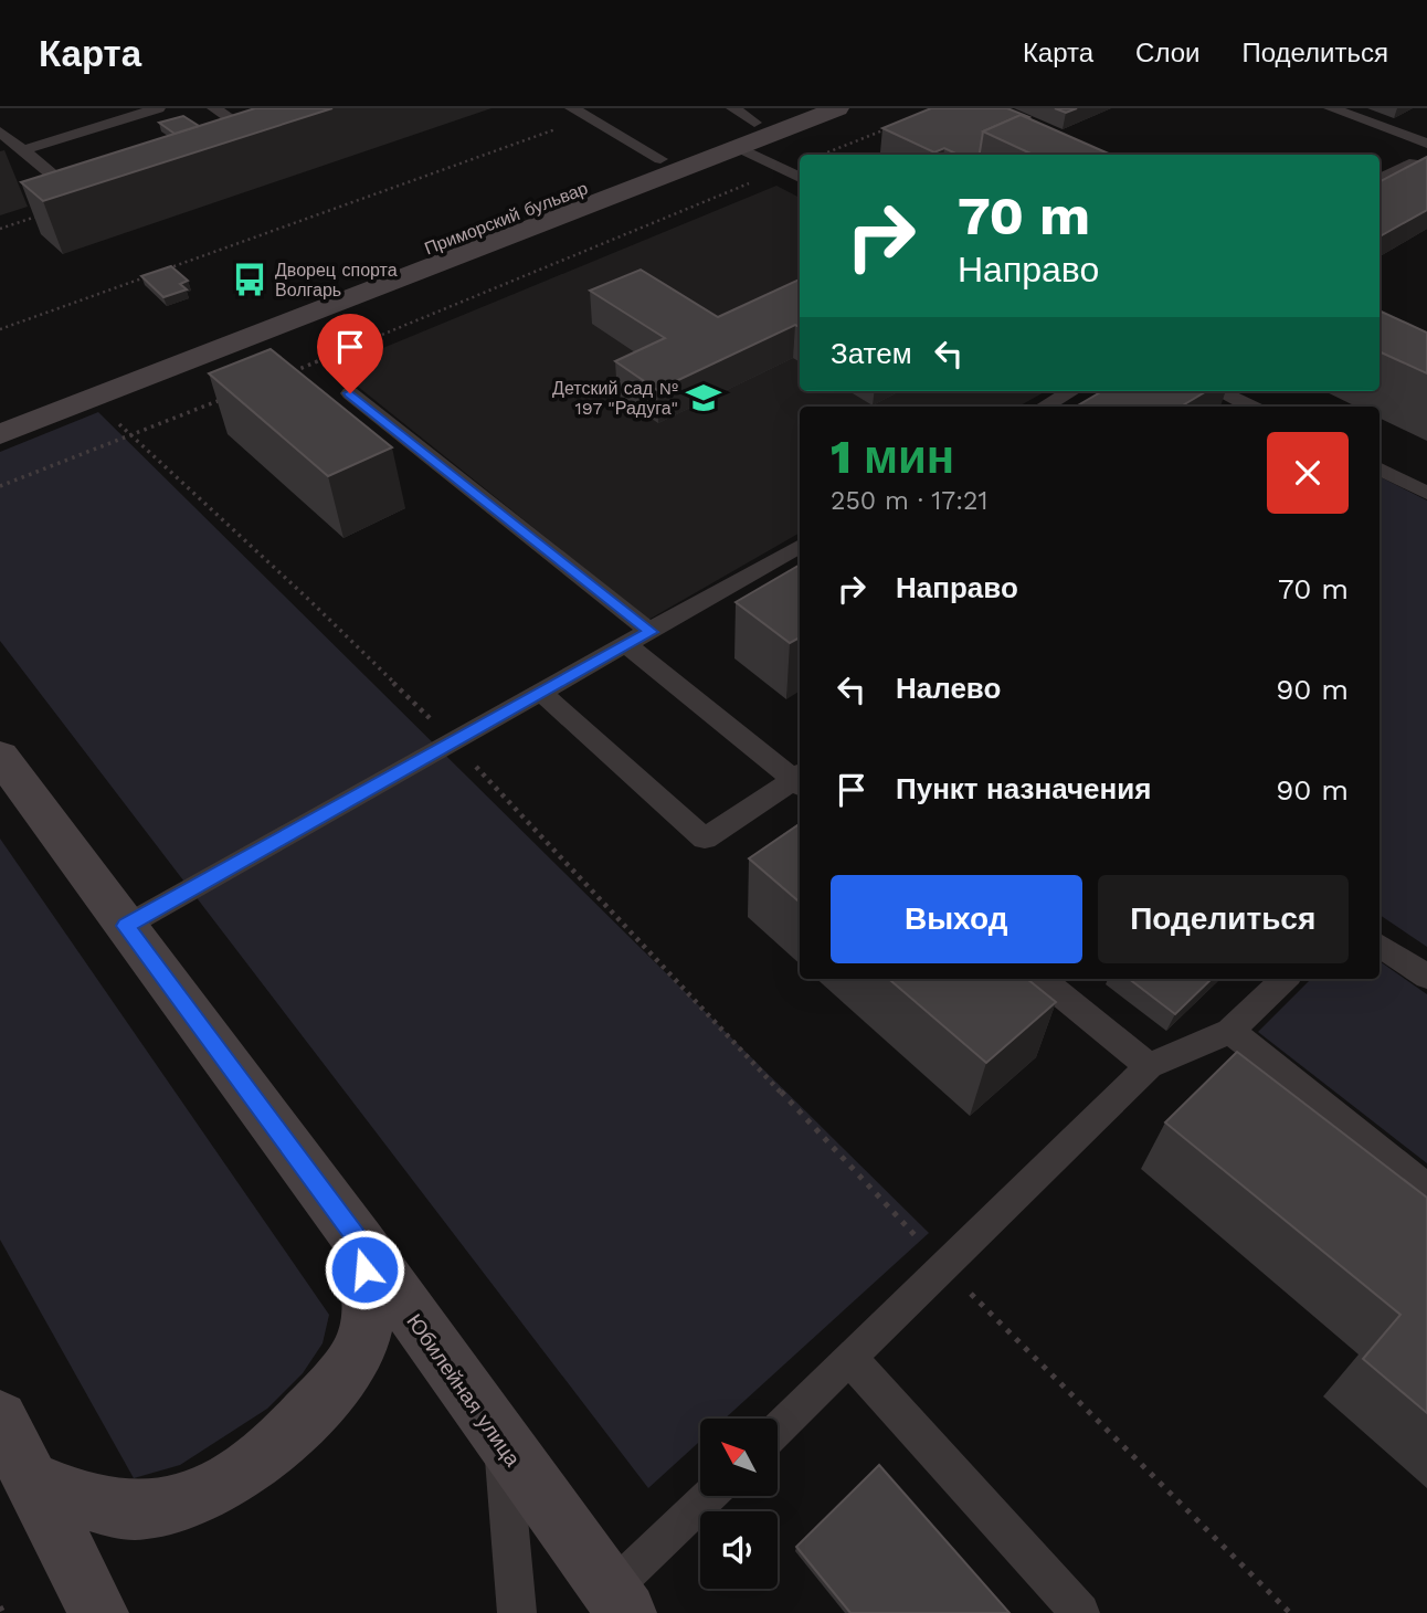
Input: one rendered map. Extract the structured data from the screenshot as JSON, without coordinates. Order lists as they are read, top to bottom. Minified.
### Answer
{"streets":{"main road":["Приморский бульвар","Юбилейная улица"]},"places":{"bus stop":["Дворец спорта Волгарь"],"school or university":["Детский сад № 197 \"Радуга\""]},"north":"top left","page":{"header":"Карта","nav":["Карта","Слои","Поделиться"],"turn":["70 m","Направо"],"then":"Затем","heading":["1 мин","250 m · 17:21"],"list":[{"name":"Направо","value":"70 m"},{"name":"Налево","value":"90 m"},{"name":"Пункт назначения","value":"90 m"}],"buttons":["Выход","Поделиться"]}}
